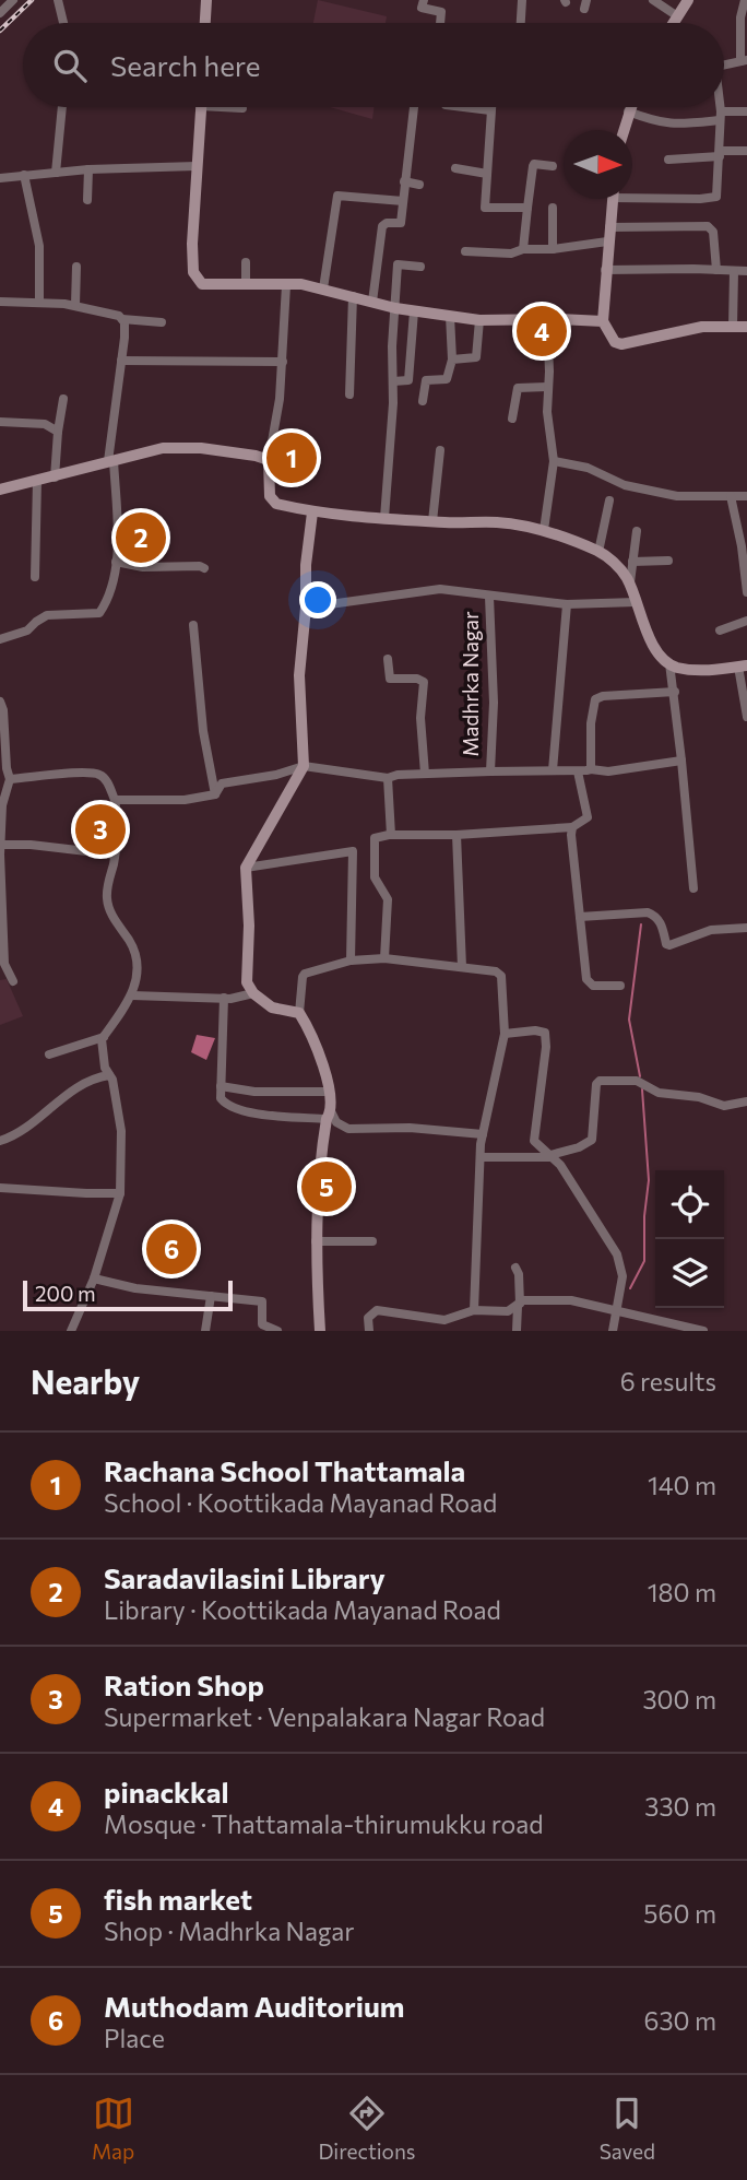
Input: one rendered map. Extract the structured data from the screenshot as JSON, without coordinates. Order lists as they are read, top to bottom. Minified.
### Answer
{"streets":{"street":["Madhrka Nagar"]},"scale_bar":"200 m","north":"right","page":{"search":"Search here","pins":["4","1","2","3","5","6"],"scale":"200 m","heading":["Nearby","6 results"],"list":[{"mark":"1","name":"Rachana School Thattamala","note":"School · Koottikada Mayanad Road","value":"140 m"},{"mark":"2","name":"Saradavilasini Library","note":"Library · Koottikada Mayanad Road","value":"180 m"},{"mark":"3","name":"Ration Shop","note":"Supermarket · Venpalakara Nagar Road","value":"300 m"},{"mark":"4","name":"pinackkal","note":"Mosque · Thattamala-thirumukku road","value":"330 m"},{"mark":"5","name":"fish market","note":"Shop · Madhrka Nagar","value":"560 m"},{"mark":"6","name":"Muthodam Auditorium","note":"Place","value":"630 m"}],"nav":["Map","Directions","Saved"]}}
